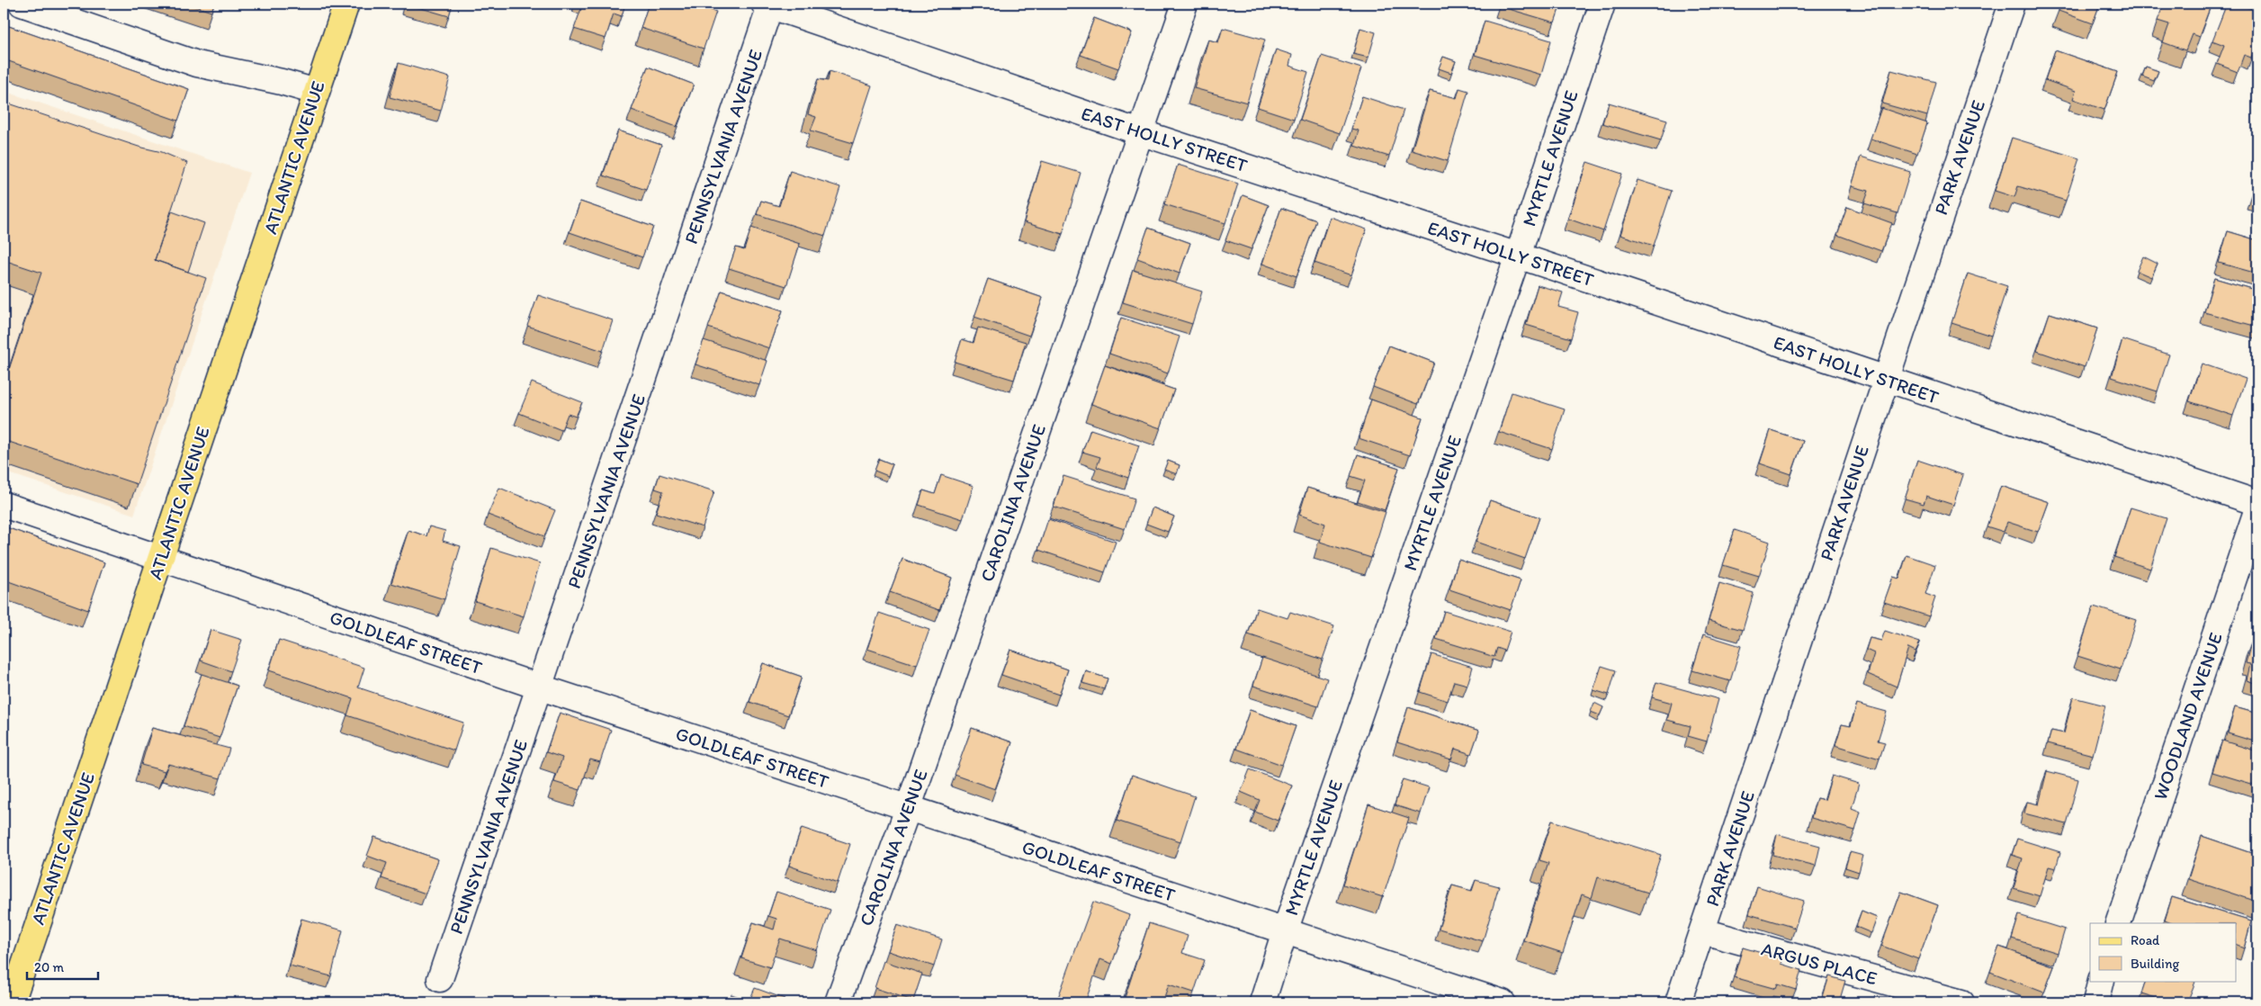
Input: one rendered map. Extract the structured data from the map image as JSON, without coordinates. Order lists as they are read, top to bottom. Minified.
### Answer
{"streets":{"main road":["ATLANTIC AVENUE"],"street":["EAST HOLLY STREET","PENNSYLVANIA AVENUE","PARK AVENUE","MYRTLE AVENUE","CAROLINA AVENUE","GOLDLEAF STREET","WOODLAND AVENUE","ARGUS PLACE"]},"crossings":[["EAST HOLLY STREET","PENNSYLVANIA AVENUE"],["EAST HOLLY STREET","PARK AVENUE"],["EAST HOLLY STREET","MYRTLE AVENUE"],["EAST HOLLY STREET","CAROLINA AVENUE"],["PENNSYLVANIA AVENUE","GOLDLEAF STREET"],["ATLANTIC AVENUE","GOLDLEAF STREET"],["PARK AVENUE","ARGUS PLACE"],["MYRTLE AVENUE","GOLDLEAF STREET"],["CAROLINA AVENUE","GOLDLEAF STREET"]],"legend":["Road","Building"],"scale_bar":"20 m"}
